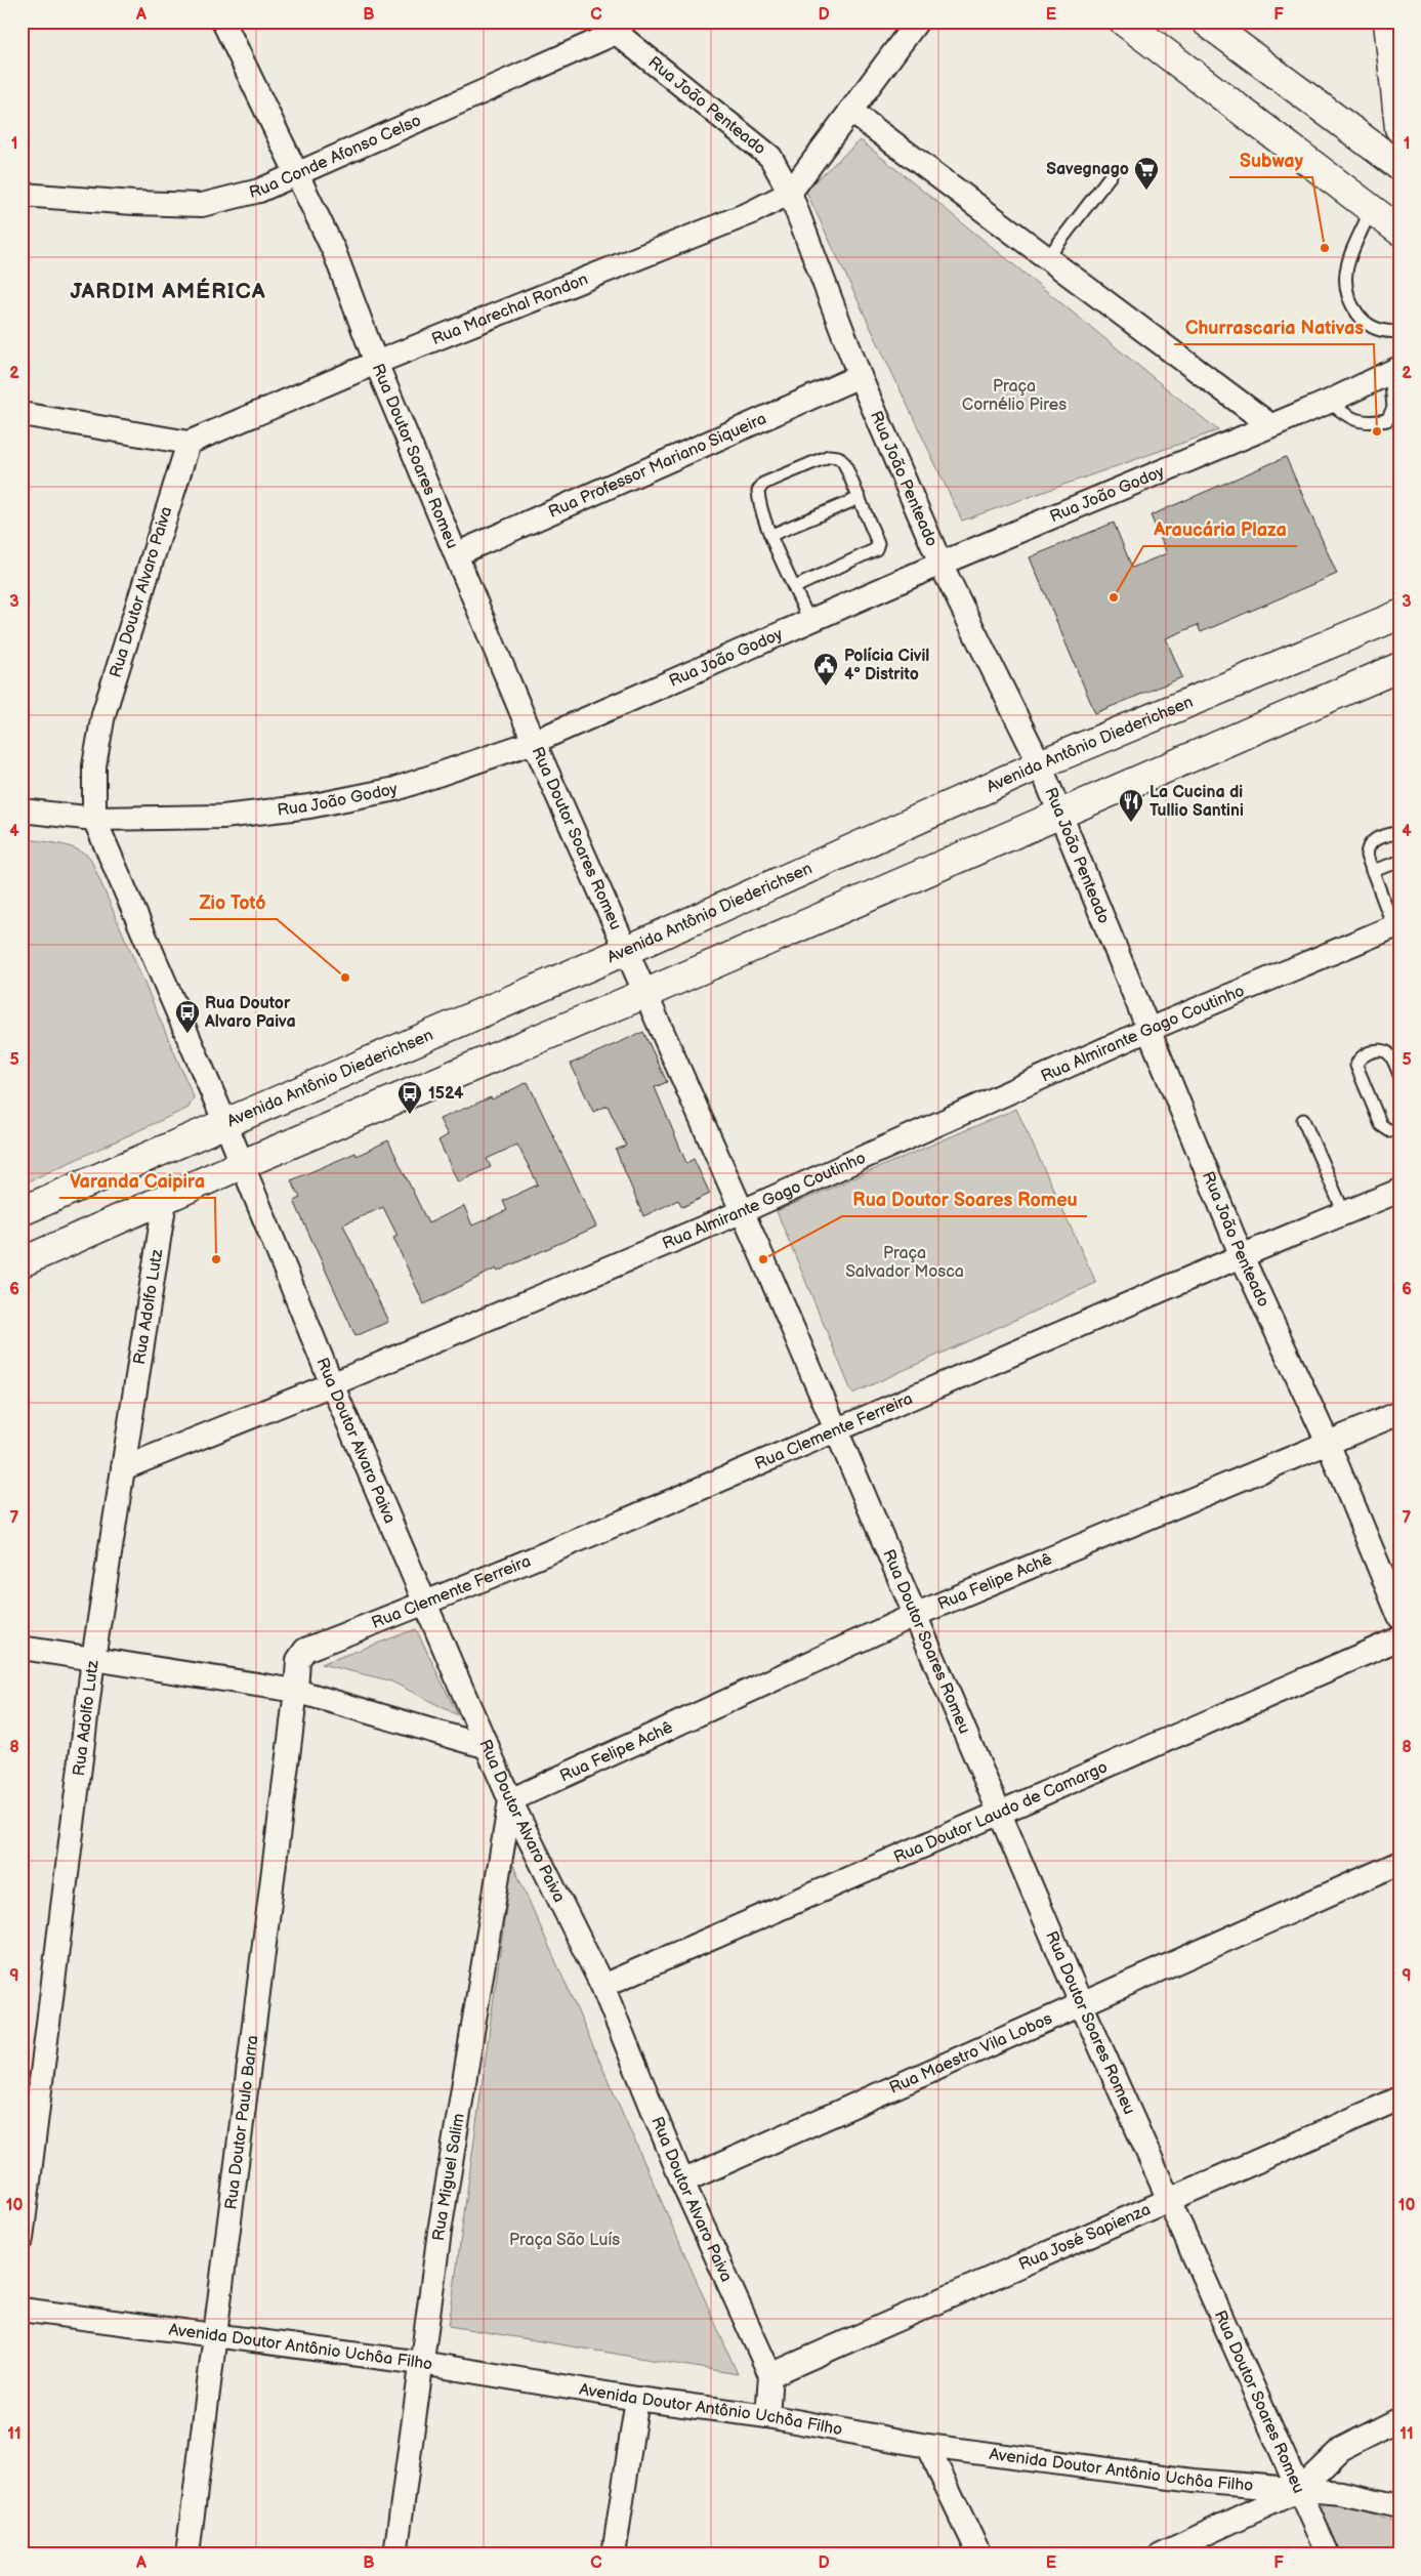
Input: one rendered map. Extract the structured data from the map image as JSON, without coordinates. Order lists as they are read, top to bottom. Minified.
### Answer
{"streets":{"main road":["Avenida Antônio Diederichsen"],"street":["Rua João Penteado","Rua Conde Afonso Celso","Rua Marechal Rondon","Rua Doutor Soares Romeu","Rua Professor Mariano Siqueira","Rua João Godoy","Rua Doutor Alvaro Paiva","Rua Almirante Gago Coutinho","Rua Adolfo Lutz","Rua Clemente Ferreira","Rua Felipe Achê","Rua Doutor Laudo de Camargo","Rua Maestro Vila Lobos","Rua Doutor Paulo Barra","Rua Miguel Salim","Rua José Sapienza","Avenida Doutor Antônio Uchôa Filho"]},"crossings":[["Rua João Penteado","Rua Conde Afonso Celso"],["Rua João Penteado","Rua Marechal Rondon"],["Rua João Penteado","Rua Professor Mariano Siqueira"],["Rua João Penteado","Rua João Godoy"],["Rua João Penteado","Avenida Antônio Diederichsen"],["Rua João Penteado","Rua Almirante Gago Coutinho"],["Rua João Penteado","Rua Clemente Ferreira"],["Rua João Penteado","Rua Felipe Achê"],["Rua Conde Afonso Celso","Rua Doutor Soares Romeu"],["Rua Marechal Rondon","Rua Doutor Soares Romeu"],["Rua Marechal Rondon","Rua Doutor Alvaro Paiva"],["Rua Doutor Soares Romeu","Rua Professor Mariano Siqueira"],["Rua Doutor Soares Romeu","Rua João Godoy"],["Rua Doutor Soares Romeu","Avenida Antônio Diederichsen"],["Rua Doutor Soares Romeu","Rua Almirante Gago Coutinho"],["Rua Doutor Soares Romeu","Rua Clemente Ferreira"],["Rua Doutor Soares Romeu","Rua Felipe Achê"],["Rua Doutor Soares Romeu","Rua Doutor Laudo de Camargo"],["Rua Doutor Soares Romeu","Rua Maestro Vila Lobos"],["Rua Doutor Soares Romeu","Rua José Sapienza"],["Rua Doutor Soares Romeu","Avenida Doutor Antônio Uchôa Filho"],["Rua João Godoy","Rua Doutor Alvaro Paiva"],["Rua Doutor Alvaro Paiva","Avenida Antônio Diederichsen"],["Rua Doutor Alvaro Paiva","Rua Almirante Gago Coutinho"],["Rua Doutor Alvaro Paiva","Rua Clemente Ferreira"],["Rua Doutor Alvaro Paiva","Rua Felipe Achê"],["Rua Doutor Alvaro Paiva","Rua Doutor Laudo de Camargo"],["Rua Doutor Alvaro Paiva","Rua Maestro Vila Lobos"],["Rua Doutor Alvaro Paiva","Rua Miguel Salim"],["Rua Doutor Alvaro Paiva","Rua José Sapienza"],["Rua Doutor Alvaro Paiva","Avenida Doutor Antônio Uchôa Filho"],["Rua Almirante Gago Coutinho","Rua Adolfo Lutz"],["Rua Clemente Ferreira","Rua Doutor Paulo Barra"],["Rua Felipe Achê","Rua Miguel Salim"],["Rua Doutor Paulo Barra","Avenida Doutor Antônio Uchôa Filho"],["Rua Miguel Salim","Avenida Doutor Antônio Uchôa Filho"]],"districts":["JARDIM AMÉRICA"],"parks":["Praça Cornélio Pires","Praça Salvador Mosca","Praça São Luís"],"places":{"supermarket":["Savegnago"],"other":["Subway","Churrascaria Nativas","Araucária Plaza","Zio Totó","Varanda Caipira","Rua Doutor Soares Romeu"],"public building":["Polícia Civil 4º Distrito"],"restaurant":["La Cucina di Tullio Santini"],"bus stop":["Rua Doutor Alvaro Paiva","1524"]},"grid":{"columns":["A","B","C","D","E","F"],"rows":["1","2","3","4","5","6","7","8","9","10","11"]}}
